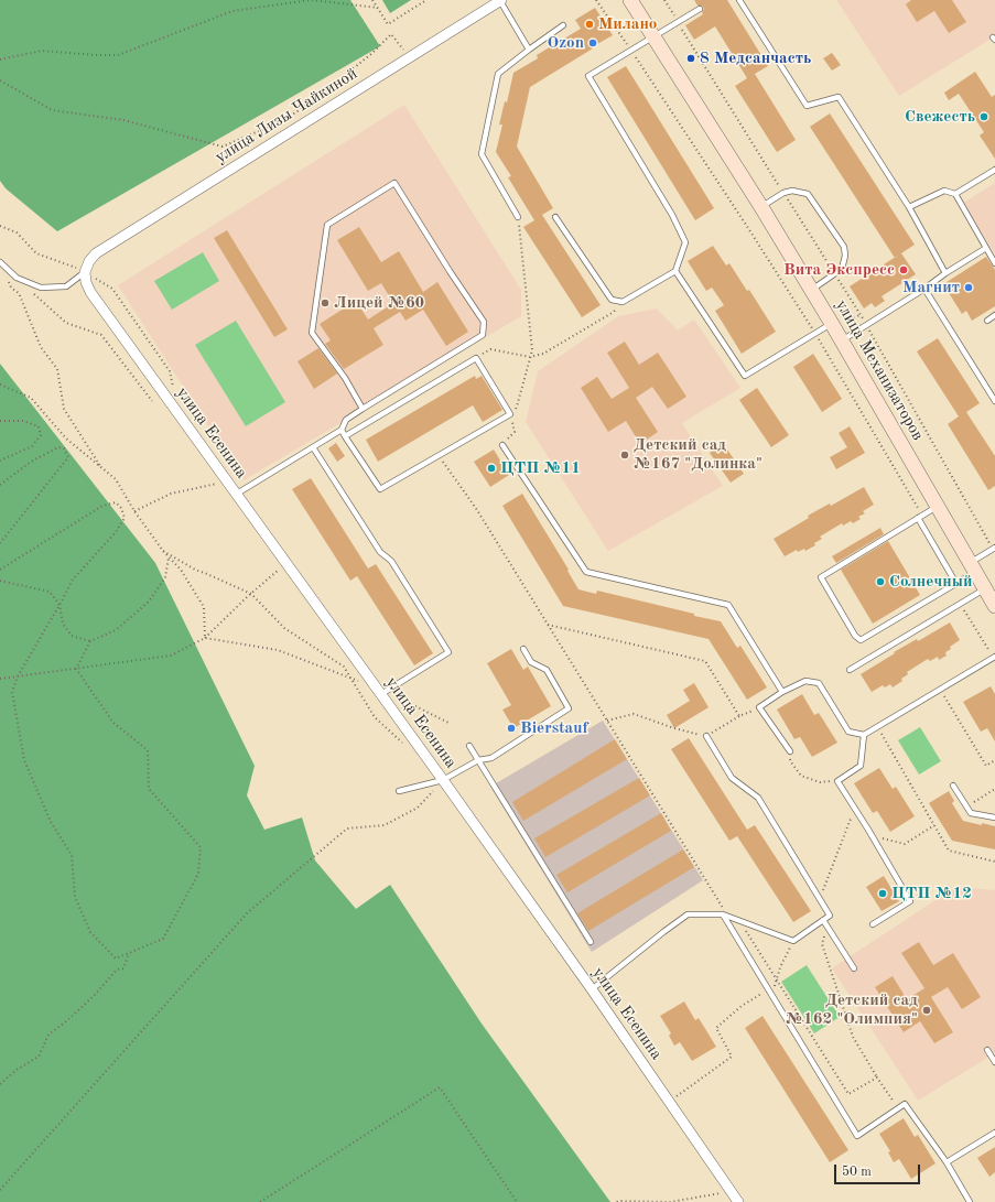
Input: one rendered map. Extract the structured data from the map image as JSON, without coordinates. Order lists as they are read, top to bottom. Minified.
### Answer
{"streets":{"main road":["улица Механизаторов"],"street":["улица Лизы Чайкиной","улица Есенина"]},"crossings":[["улица Лизы Чайкиной","улица Есенина"]],"places":["Милано","Ozon","8 Медсанчасть","Свежесть","Вита Экспресс","Магнит","Лицей №60","Детский сад №167 \"Долинка\"","ЦТП №11","Солнечный","Bierstauf","ЦТП №12","Детский сад №162 \"Олимпия\""],"scale_bar":"50 m"}
